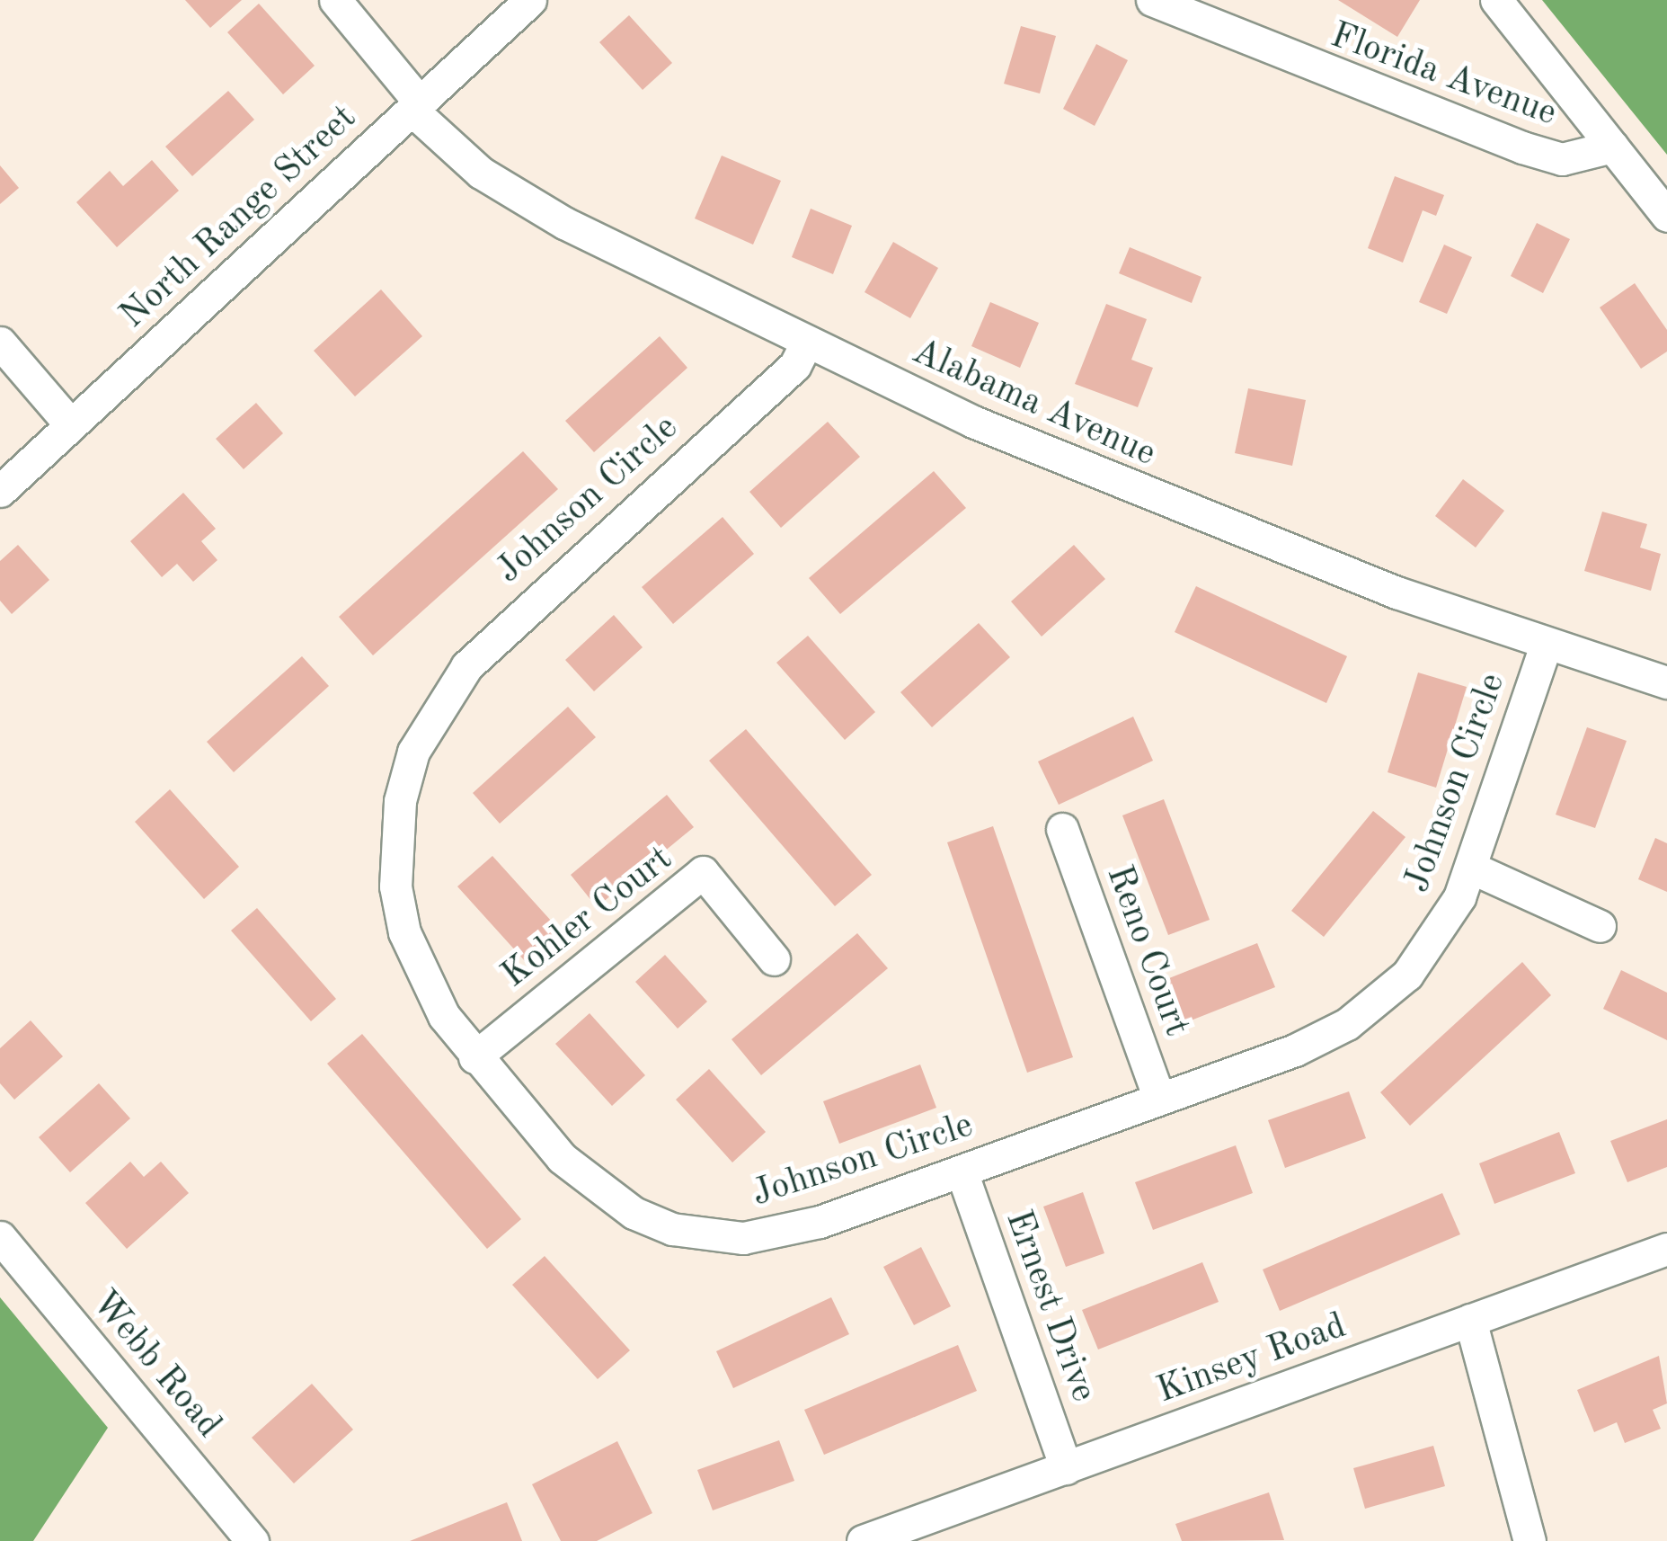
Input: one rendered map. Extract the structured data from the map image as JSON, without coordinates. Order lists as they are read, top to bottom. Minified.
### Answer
{"streets":{"street":["Florida Avenue","North Range Street","Alabama Avenue","Johnson Circle","Kohler Court","Reno Court","Ernest Drive","Kinsey Road","Webb Road"]},"crossings":[["North Range Street","Alabama Avenue"],["Alabama Avenue","Johnson Circle"],["Johnson Circle","Kohler Court"],["Johnson Circle","Reno Court"],["Johnson Circle","Ernest Drive"],["Ernest Drive","Kinsey Road"]]}
